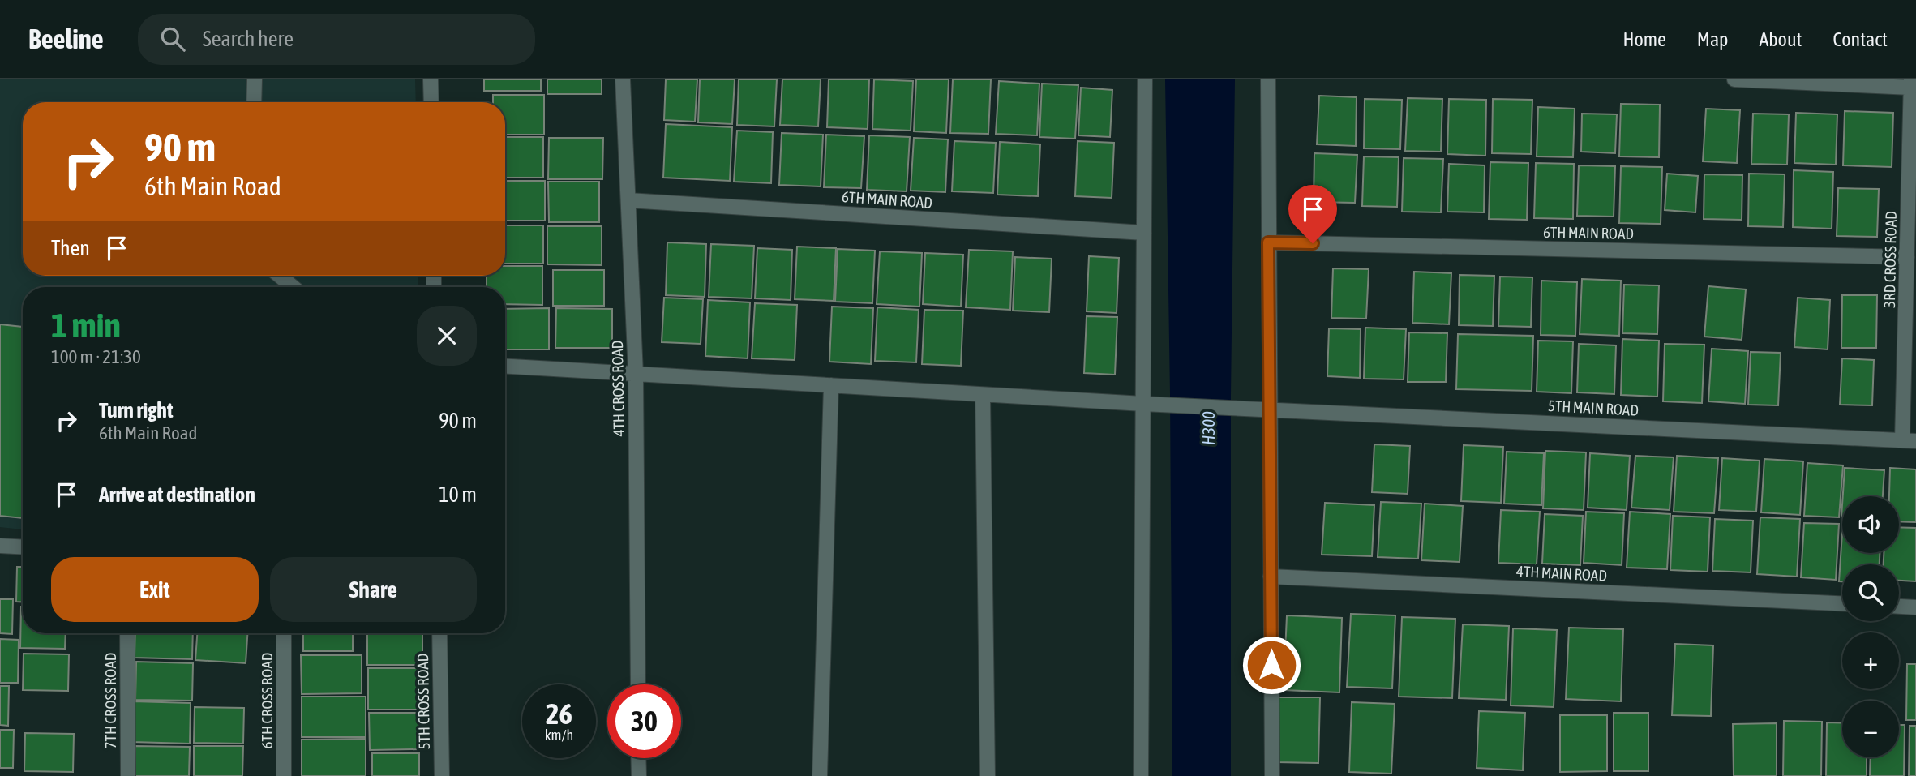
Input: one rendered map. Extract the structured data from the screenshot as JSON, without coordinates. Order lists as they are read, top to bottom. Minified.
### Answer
{"streets":{"street":["6TH MAIN ROAD","3RD CROSS ROAD","4TH CROSS ROAD","5TH MAIN ROAD","4TH MAIN ROAD","7TH CROSS ROAD","6TH CROSS ROAD","5TH CROSS ROAD"]},"crossings":[["6TH MAIN ROAD","3RD CROSS ROAD"],["6TH MAIN ROAD","4TH CROSS ROAD"],["3RD CROSS ROAD","5TH MAIN ROAD"],["4TH CROSS ROAD","5TH MAIN ROAD"]],"water":["H300"],"page":{"header":"Beeline","search":"Search here","nav":["Home","Map","About","Contact"],"turn":["90 m","6th Main Road"],"then":"Then","heading":["1 min","100 m · 21:30"],"list":[{"name":"Turn right","note":"6th Main Road","value":"90 m"},{"name":"Arrive at destination","value":"10 m"}],"map_buttons":["+","−"],"buttons":["Exit","Share"],"speed":"26 km/h","limit":"30"}}
